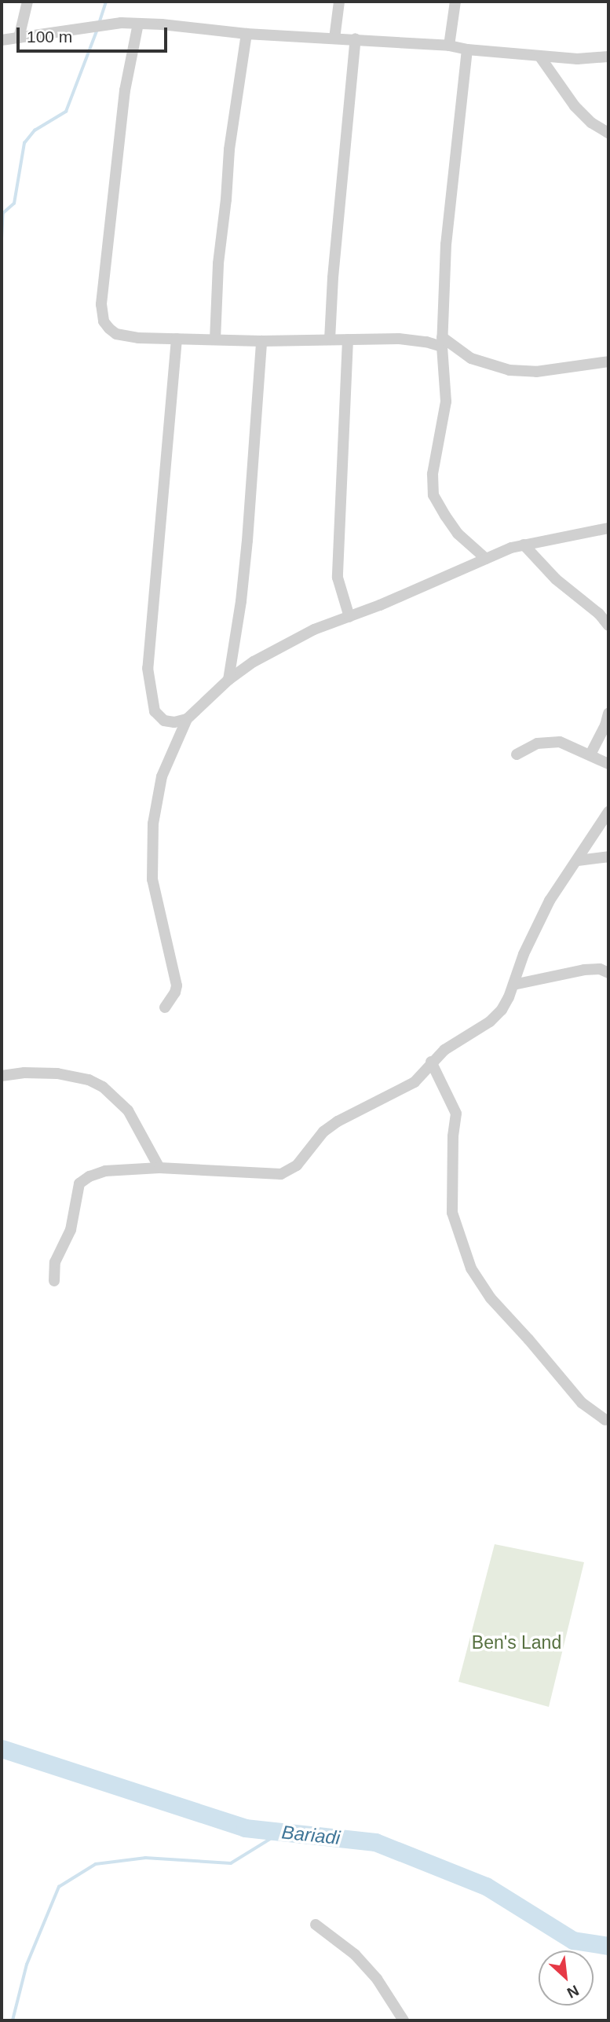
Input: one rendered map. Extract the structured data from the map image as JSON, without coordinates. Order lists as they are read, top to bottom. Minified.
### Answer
{"water":["Bariadi"],"parks":["Ben's Land"],"scale_bar":"100 m","north":"bottom right"}
